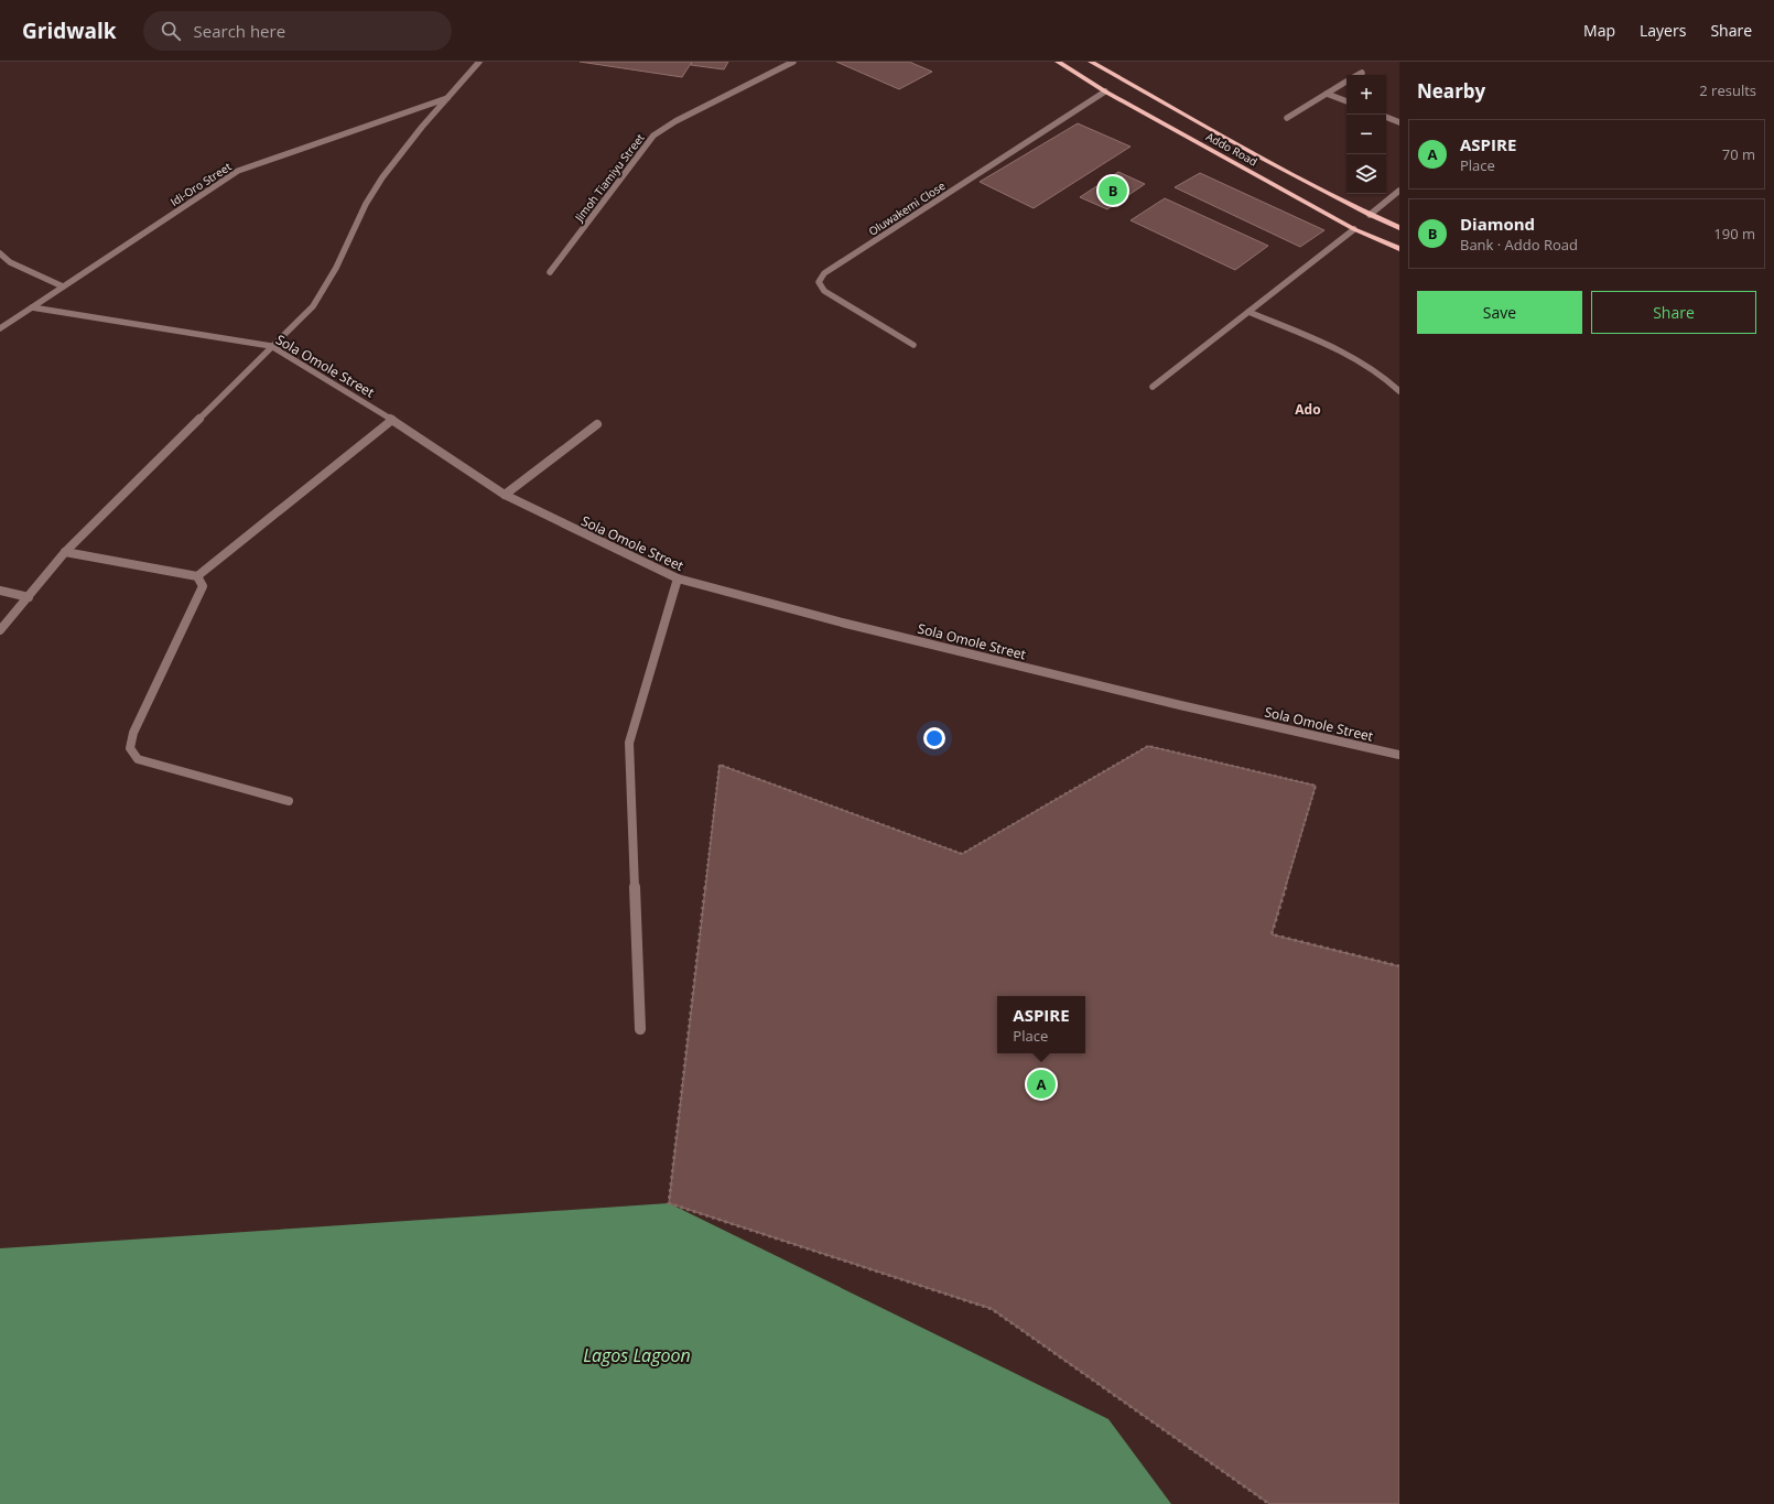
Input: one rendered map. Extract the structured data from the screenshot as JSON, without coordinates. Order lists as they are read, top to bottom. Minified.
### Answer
{"streets":{"main road":["Addo Road"],"street":["Jimoh Tiamiyu Street","Idi-Oro Street","Oluwakemi Close","Sola Omole Street"]},"crossings":[["Addo Road","Oluwakemi Close"],["Idi-Oro Street","Sola Omole Street"]],"districts":["Ado"],"water":["Lagos Lagoon"],"page":{"header":"Gridwalk","search":"Search here","nav":["Map","Layers","Share"],"heading":["Nearby","2 results"],"map_buttons":["+","−"],"list":[{"mark":"A","name":"ASPIRE","note":"Place","value":"70 m"},{"mark":"B","name":"Diamond","note":"Bank · Addo Road","value":"190 m"}],"pins":["B","A"],"buttons":["Save","Share"],"popup":["ASPIRE","Place"]}}
